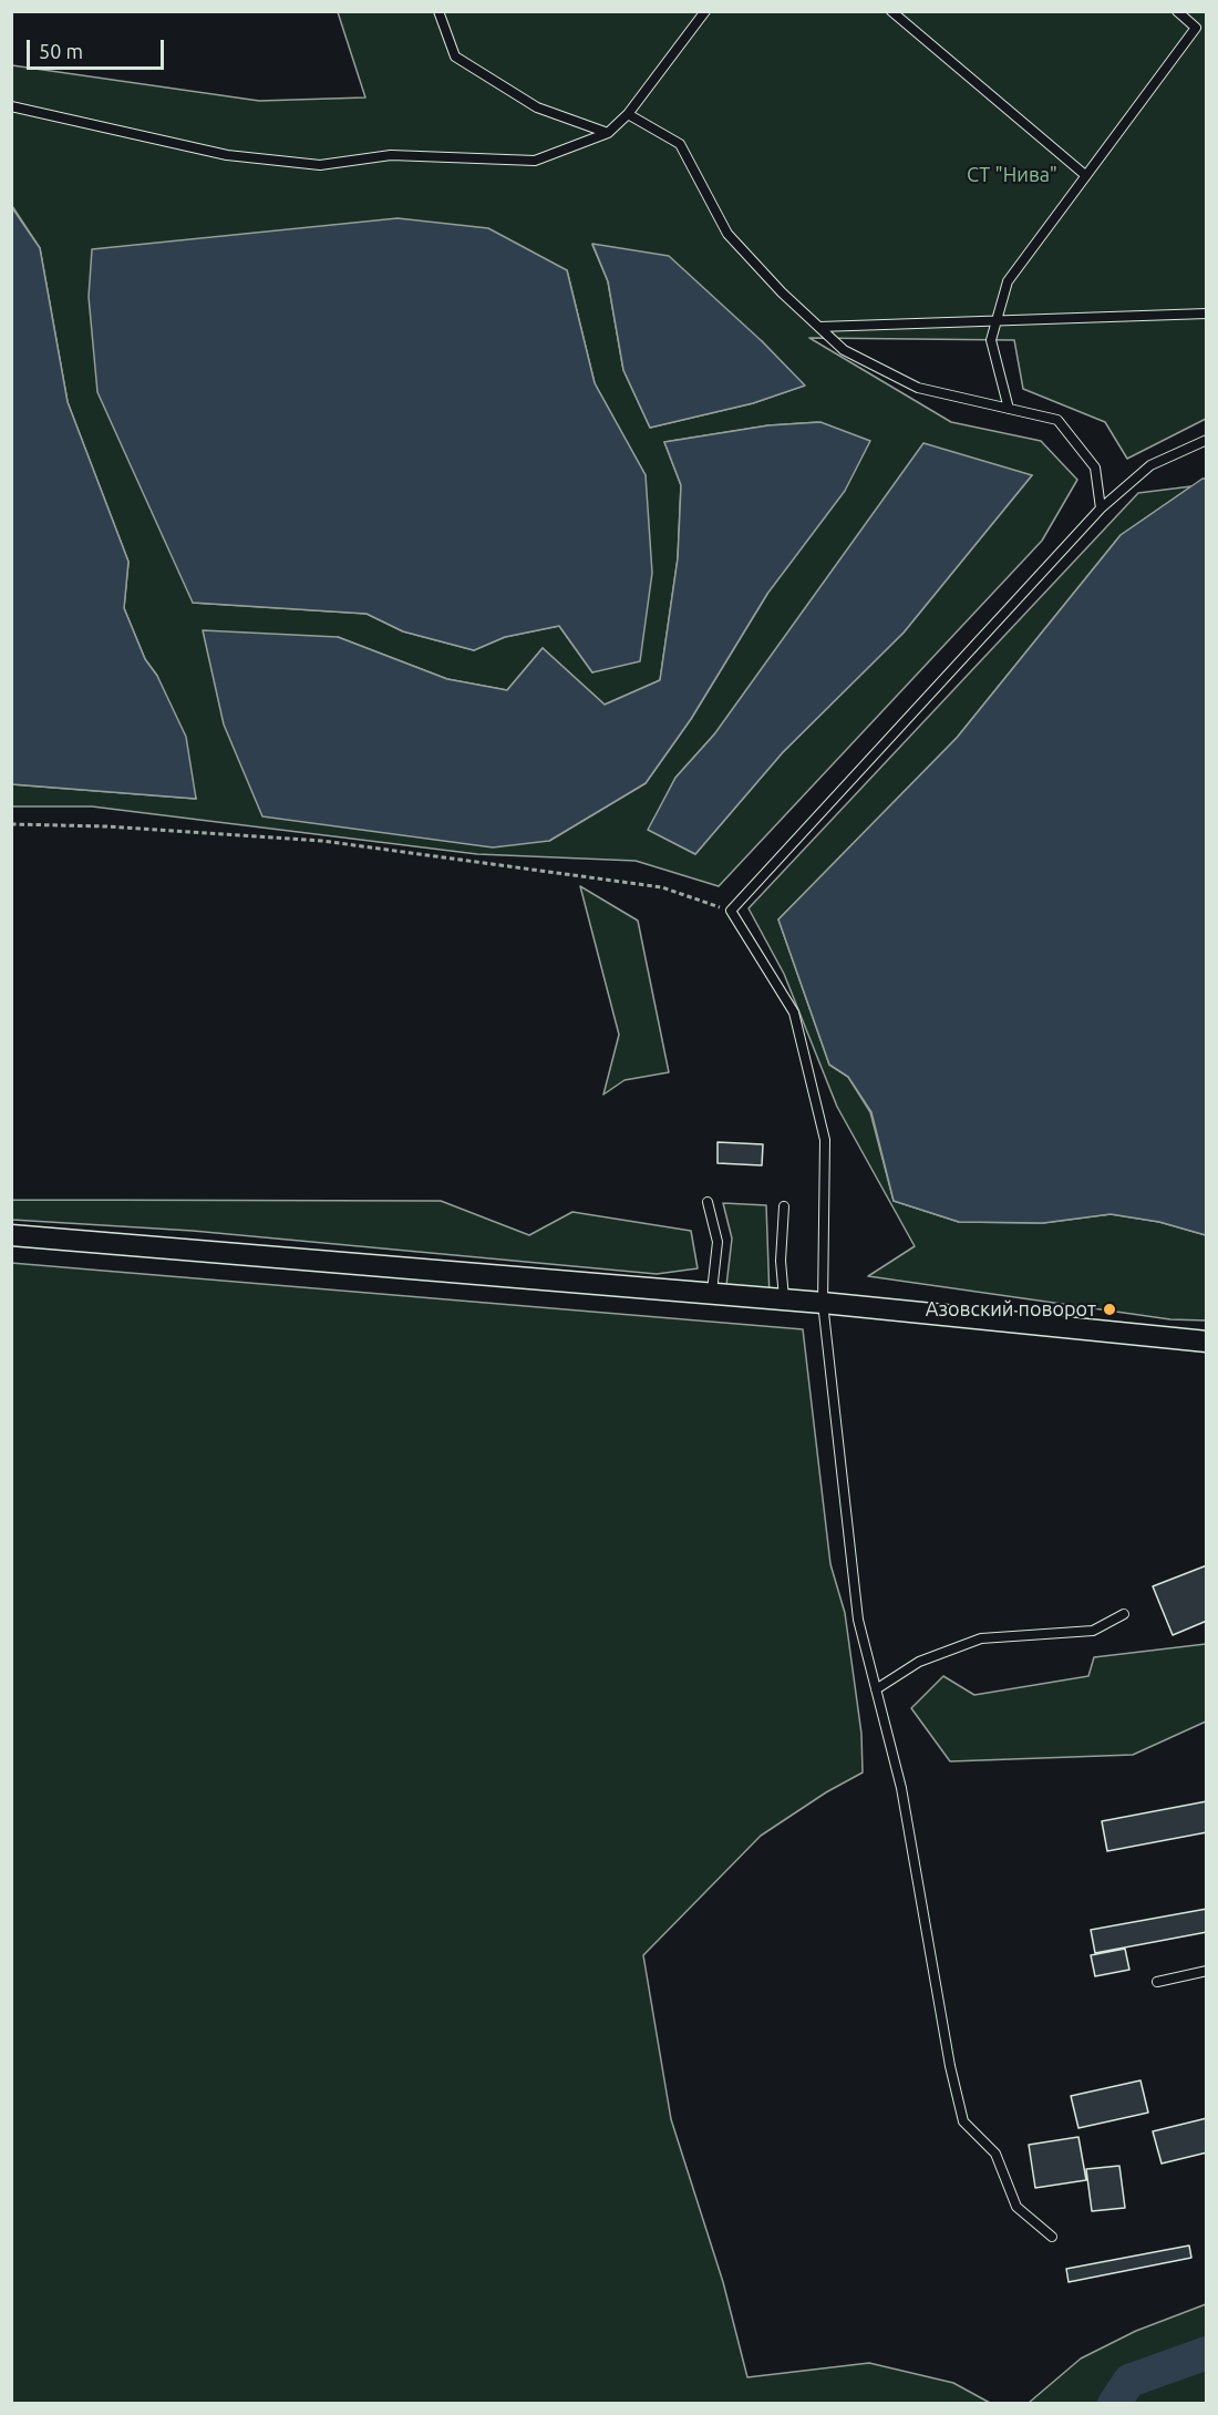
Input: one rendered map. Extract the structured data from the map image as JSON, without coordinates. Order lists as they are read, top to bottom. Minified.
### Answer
{"parks":["СТ \"Нива\""],"places":["Азовский поворот"],"scale_bar":"50 m"}
